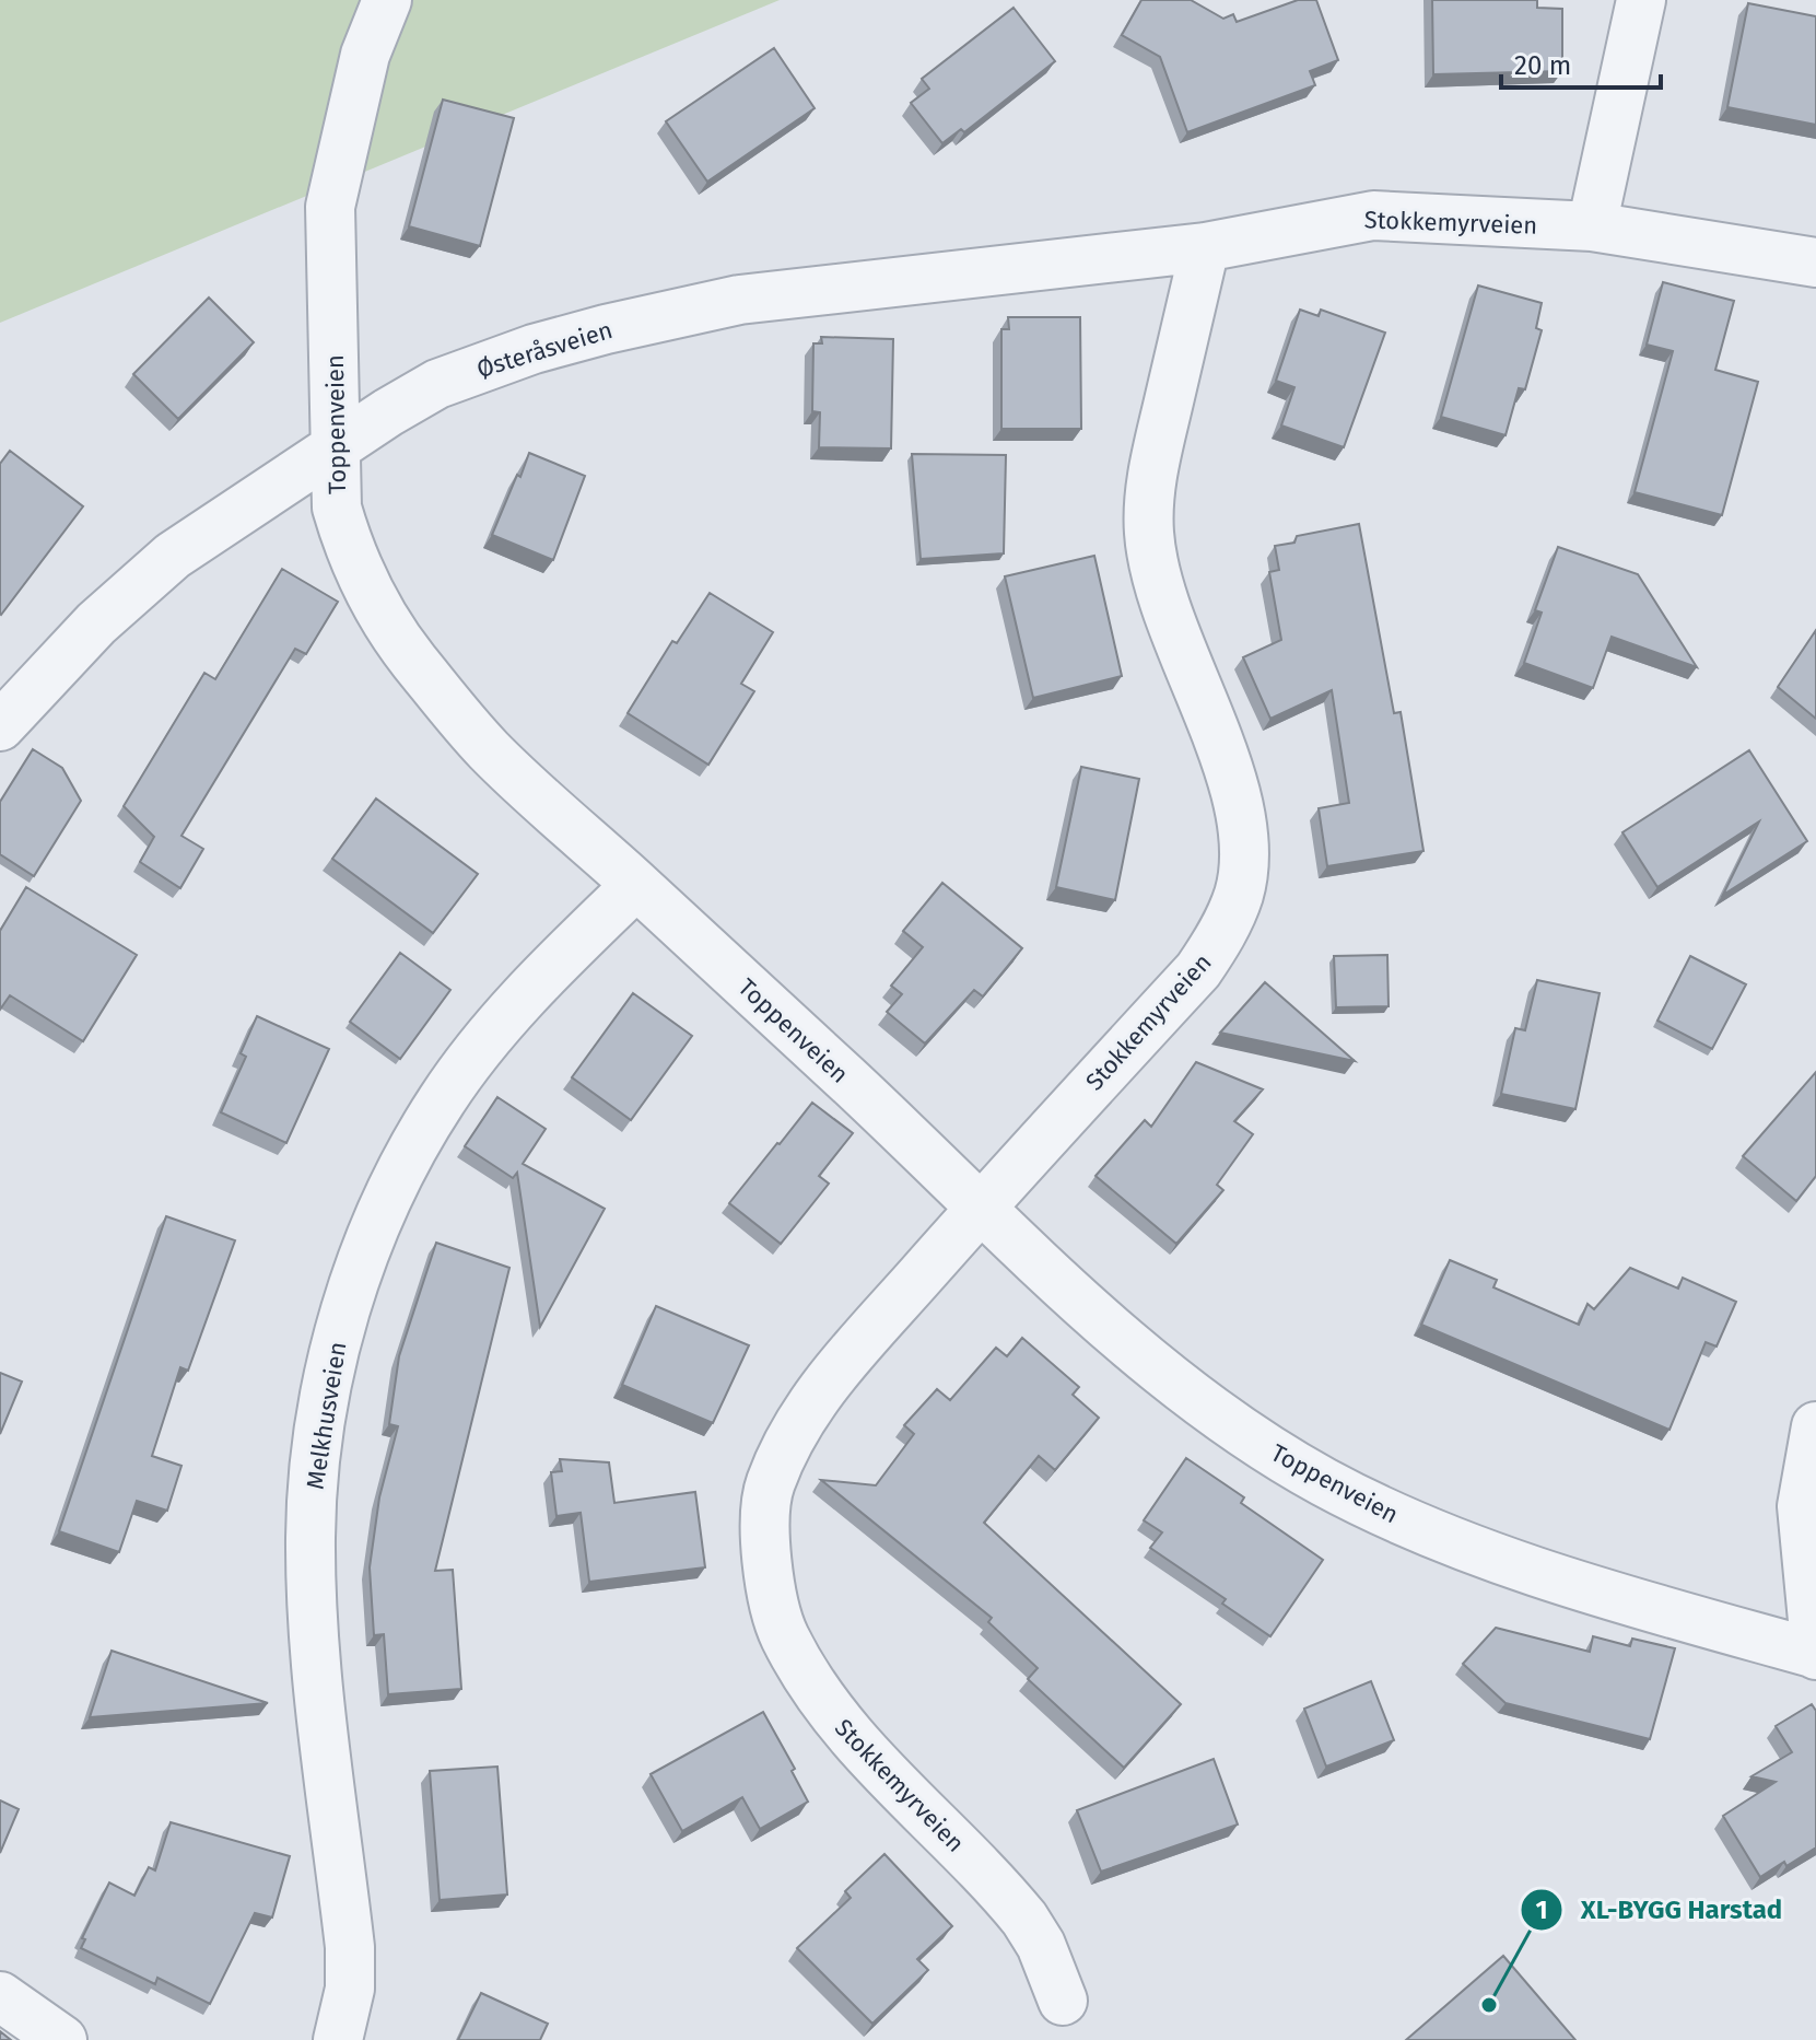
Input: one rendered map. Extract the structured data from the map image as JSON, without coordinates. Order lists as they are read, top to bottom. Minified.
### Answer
{"streets":{"street":["Stokkemyrveien","Østeråsveien","Toppenveien","Melkhusveien"]},"crossings":[["Stokkemyrveien","Østeråsveien"],["Stokkemyrveien","Toppenveien"],["Østeråsveien","Toppenveien"],["Toppenveien","Melkhusveien"]],"places":["XL-BYGG Harstad"],"scale_bar":"20 m"}
